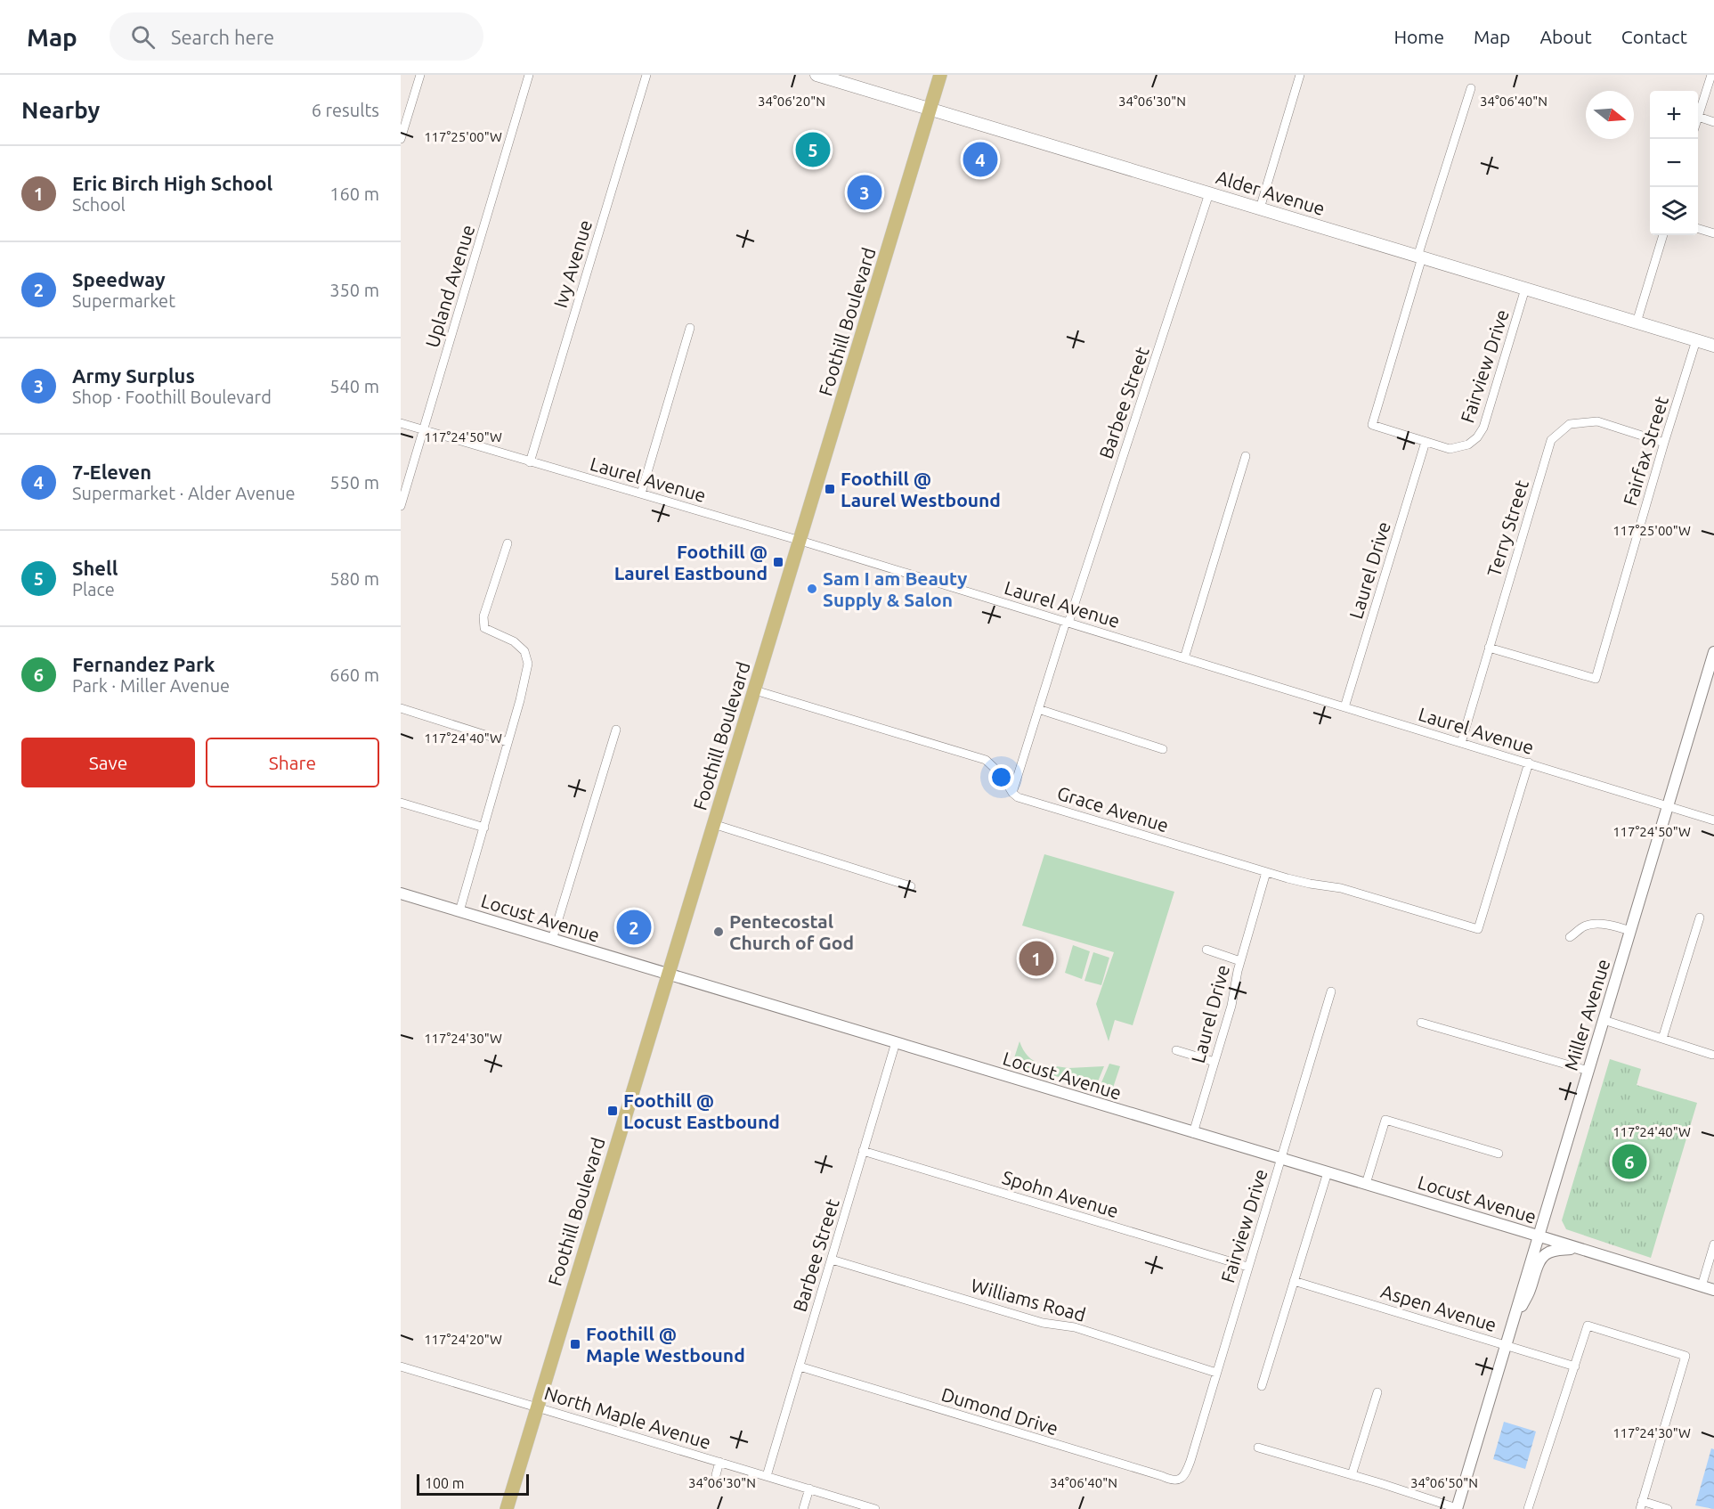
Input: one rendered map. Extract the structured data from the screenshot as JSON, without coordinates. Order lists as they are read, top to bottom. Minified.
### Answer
{"streets":{"main road":["Alder Avenue","Foothill Boulevard"],"street":["Ivy Avenue","Upland Avenue","Fairview Drive","Barbee Street","Fairfax Street","Laurel Avenue","Terry Street","Laurel Drive","Grace Avenue","Locust Avenue","Miller Avenue","Spohn Avenue","Williams Road","Aspen Avenue","Dumond Drive","North Maple Avenue"]},"crossings":[["Alder Avenue","Foothill Boulevard"],["Alder Avenue","Fairview Drive"],["Alder Avenue","Barbee Street"],["Alder Avenue","Fairfax Street"],["Ivy Avenue","Laurel Avenue"],["Upland Avenue","Laurel Avenue"],["Foothill Boulevard","Laurel Avenue"],["Foothill Boulevard","Locust Avenue"],["Foothill Boulevard","North Maple Avenue"],["Fairview Drive","Laurel Drive"],["Fairview Drive","Locust Avenue"],["Fairview Drive","Spohn Avenue"],["Fairview Drive","Williams Road"],["Fairview Drive","Dumond Drive"],["Barbee Street","Laurel Avenue"],["Barbee Street","Grace Avenue"],["Barbee Street","Locust Avenue"],["Barbee Street","Spohn Avenue"],["Barbee Street","Williams Road"],["Barbee Street","Dumond Drive"],["Barbee Street","North Maple Avenue"],["Fairfax Street","Terry Street"],["Laurel Avenue","Terry Street"],["Laurel Avenue","Laurel Drive"],["Laurel Avenue","Grace Avenue"],["Laurel Avenue","Miller Avenue"],["Laurel Drive","Grace Avenue"],["Laurel Drive","Locust Avenue"],["Locust Avenue","Miller Avenue"],["Miller Avenue","Aspen Avenue"]],"places":{"transit":["Foothill @ Laurel Westbound","Foothill @ Laurel Eastbound","Foothill @ Locust Eastbound","Foothill @ Maple Westbound"],"other":["Sam I am Beauty Supply & Salon","Pentecostal Church of God"]},"scale_bar":"100 m","north":"right","page":{"header":"Map","search":"Search here","nav":["Home","Map","About","Contact"],"heading":["Nearby","6 results"],"map_buttons":["+","−"],"pins":["5","4","3","2","1","6"],"list":[{"mark":"1","name":"Eric Birch High School","note":"School","value":"160 m"},{"mark":"2","name":"Speedway","note":"Supermarket","value":"350 m"},{"mark":"3","name":"Army Surplus","note":"Shop · Foothill Boulevard","value":"540 m"},{"mark":"4","name":"7-Eleven","note":"Supermarket · Alder Avenue","value":"550 m"},{"mark":"5","name":"Shell","note":"Place","value":"580 m"},{"mark":"6","name":"Fernandez Park","note":"Park · Miller Avenue","value":"660 m"}],"buttons":["Save","Share"],"scale":"100 m"},"coordinates":["34°06'20\"N","34°06'30\"N","34°06'40\"N","117°25'00\"W","117°24'50\"W","117°24'40\"W","117°24'30\"W","117°24'20\"W","34°06'50\"N"]}
